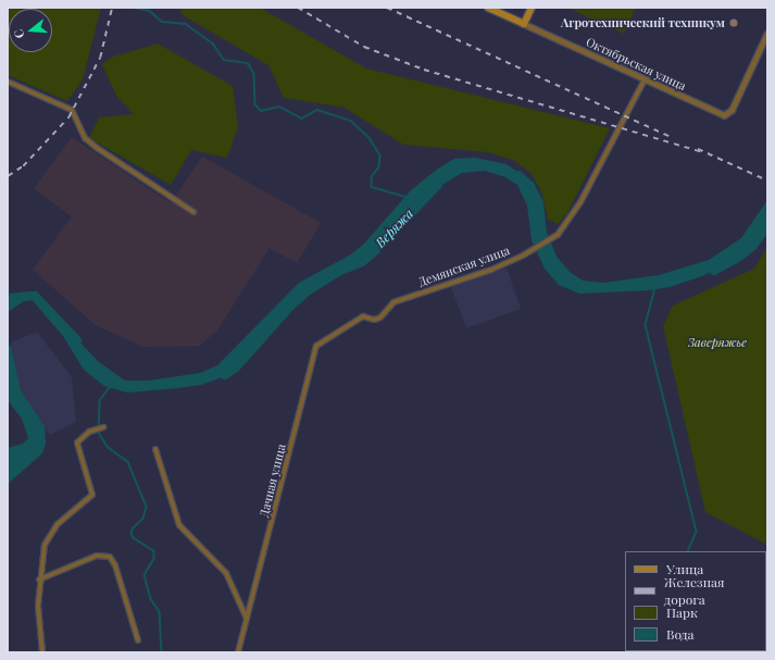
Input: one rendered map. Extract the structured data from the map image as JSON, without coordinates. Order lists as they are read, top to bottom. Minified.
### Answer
{"streets":{"main road":["Октябрьская улица"],"street":["Демянская улица","Дачная улица"]},"crossings":[["Октябрьская улица","Демянская улица"],["Демянская улица","Дачная улица"]],"water":["Веряжа"],"parks":["Заверяжье"],"places":["Агротехнический техникум"],"legend":["Улица","Железная дорога","Парк","Вода"],"north":"left"}
